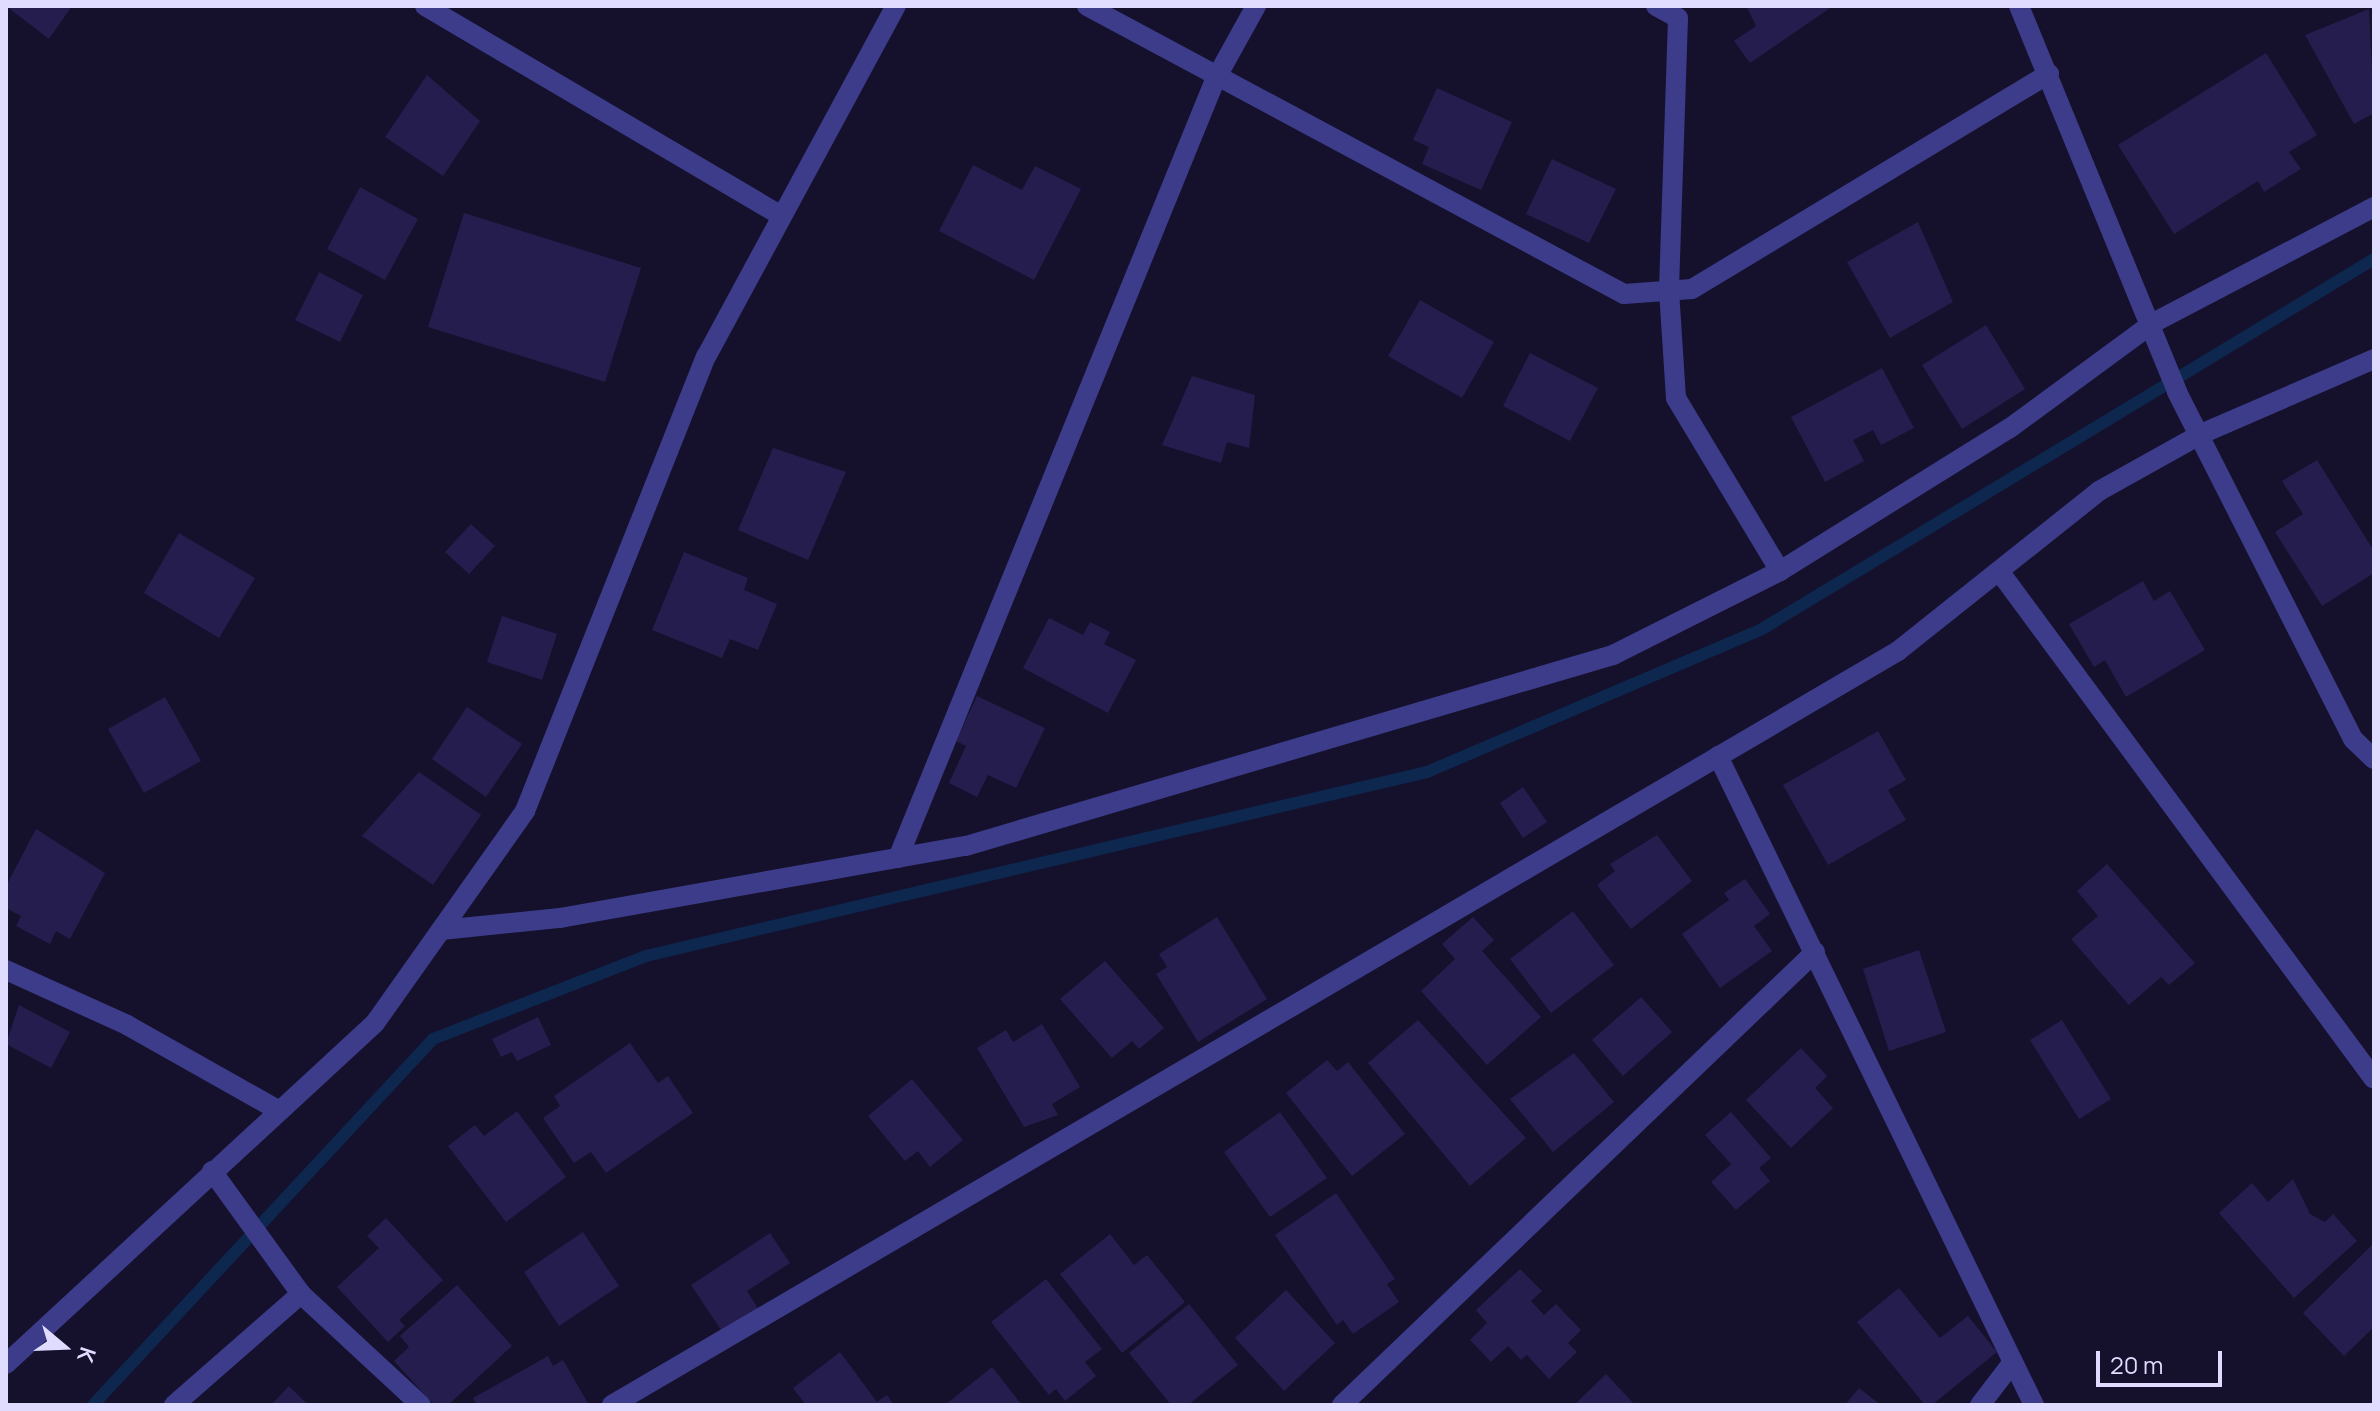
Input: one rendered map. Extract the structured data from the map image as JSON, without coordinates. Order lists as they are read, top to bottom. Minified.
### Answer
{"scale_bar":"20 m","north":"right"}
